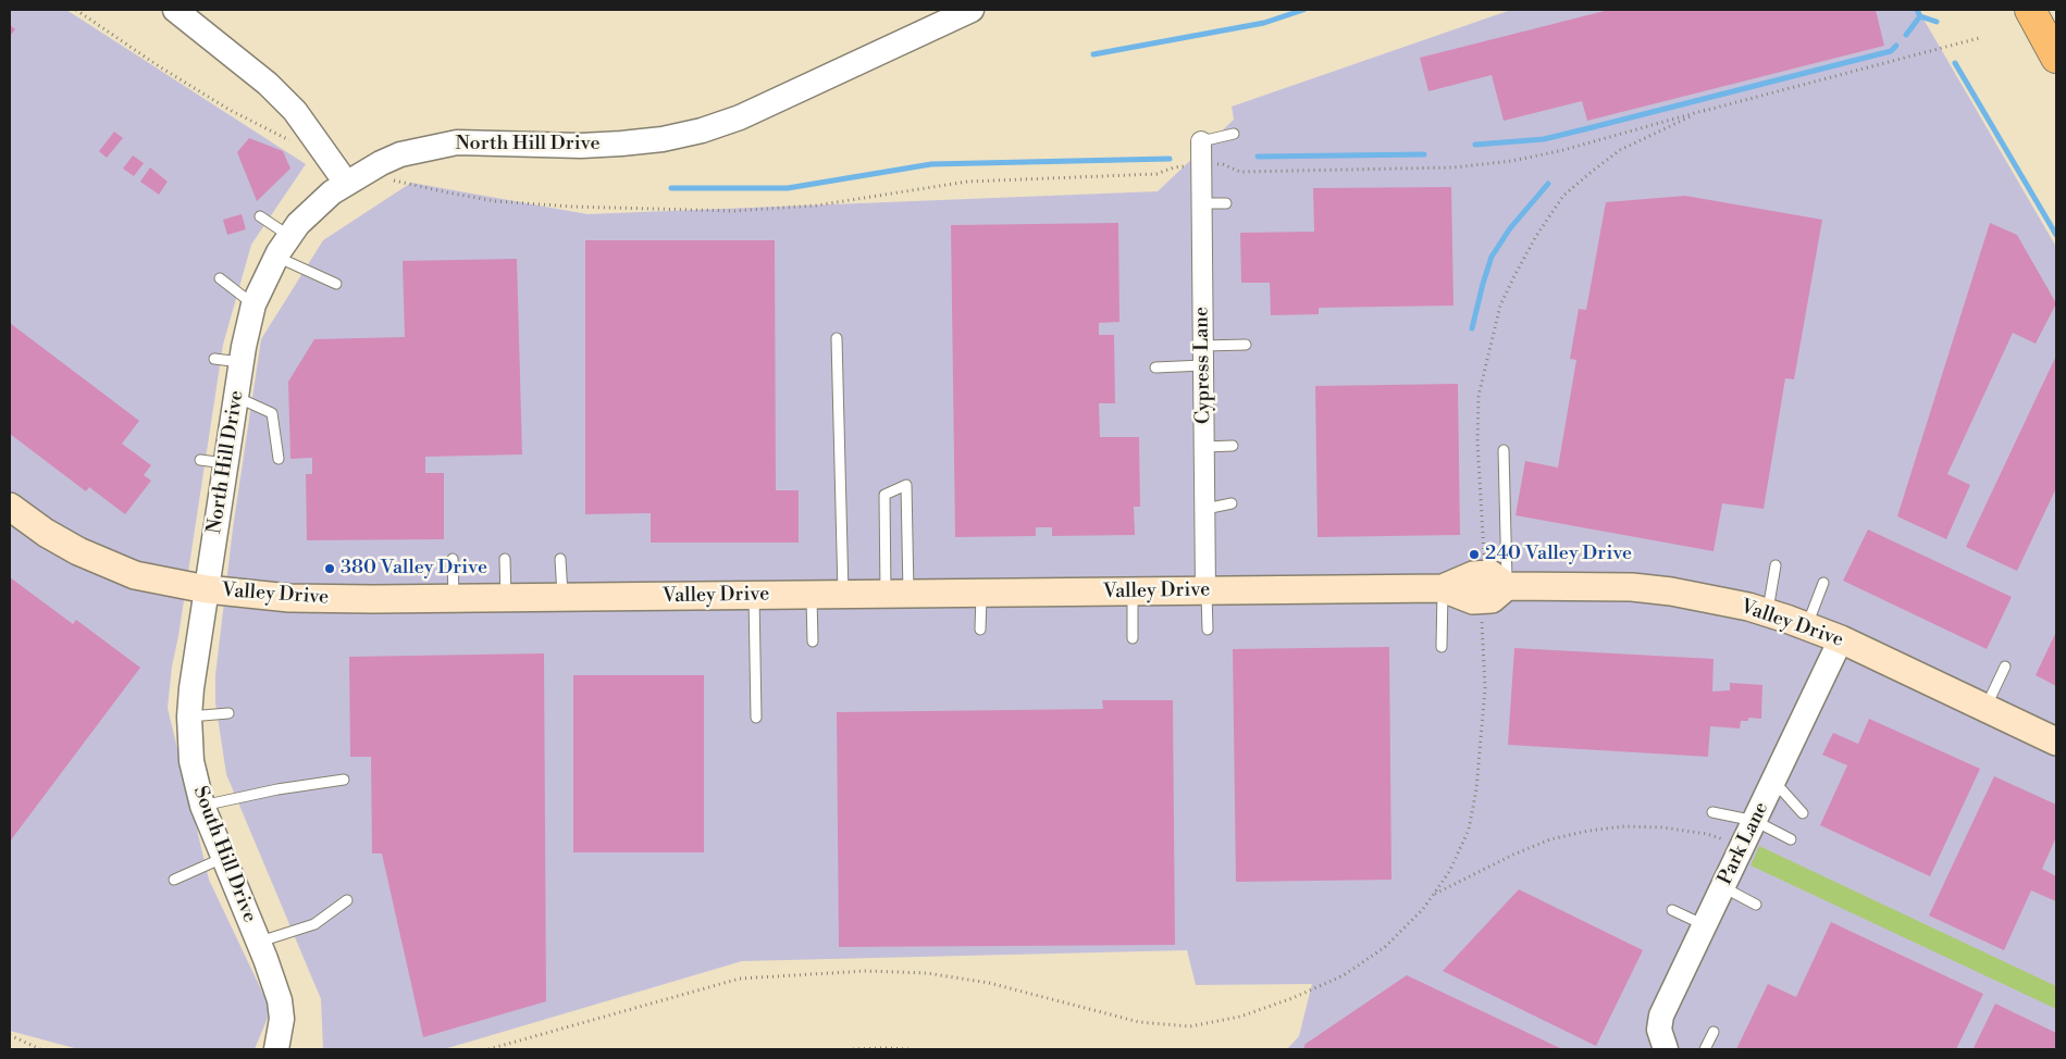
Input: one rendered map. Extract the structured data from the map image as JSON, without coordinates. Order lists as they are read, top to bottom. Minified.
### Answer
{"streets":{"main road":["Valley Drive"],"street":["North Hill Drive","Cypress Lane","Park Lane","South Hill Drive"]},"crossings":[["North Hill Drive","Valley Drive"],["North Hill Drive","South Hill Drive"],["Cypress Lane","Valley Drive"],["Valley Drive","Park Lane"],["Valley Drive","South Hill Drive"]],"places":["240 Valley Drive","380 Valley Drive"]}
